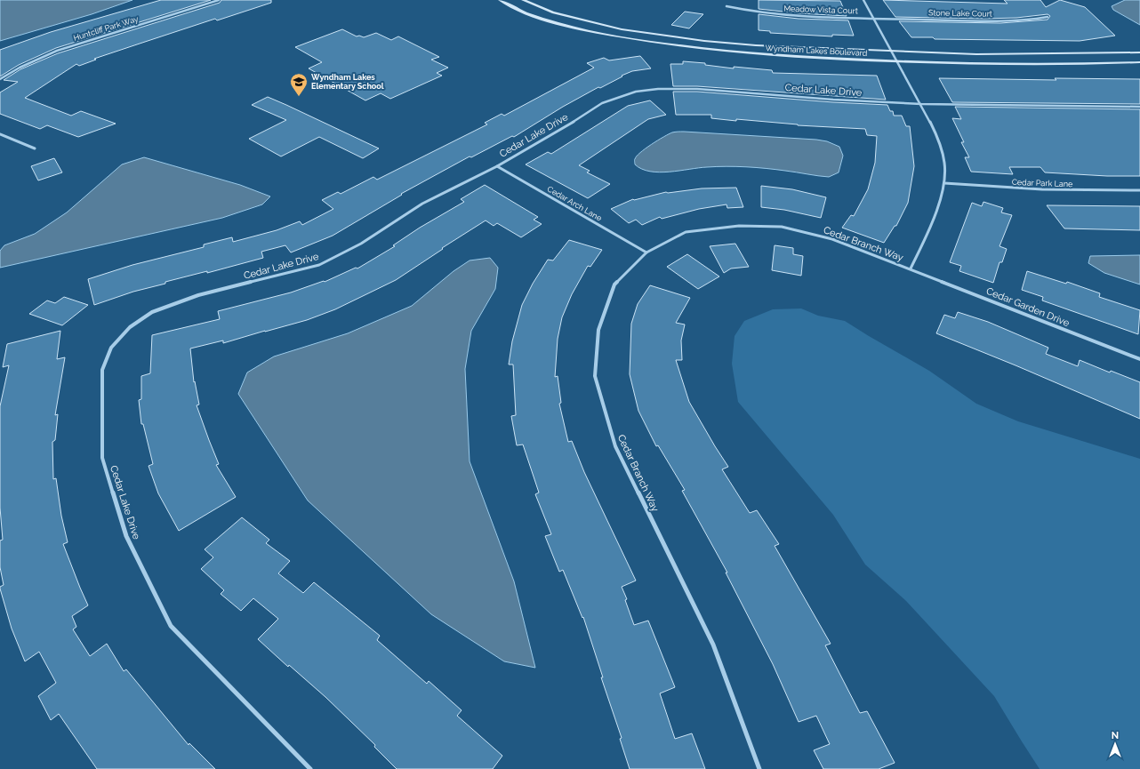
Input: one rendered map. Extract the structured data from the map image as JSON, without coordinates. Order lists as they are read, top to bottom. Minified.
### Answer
{"streets":{"street":["Meadow Vista Court","Stone Lake Court","Huntcliff Park Way","Wyndham Lakes Boulevard","Cedar Lake Drive","Cedar Park Lane","Cedar Arch Lane","Cedar Branch Way","Cedar Garden Drive"]},"crossings":[["Meadow Vista Court","Stone Lake Court"],["Meadow Vista Court","Cedar Branch Way"],["Stone Lake Court","Cedar Branch Way"],["Wyndham Lakes Boulevard","Cedar Branch Way"],["Cedar Lake Drive","Cedar Arch Lane"],["Cedar Lake Drive","Cedar Branch Way"],["Cedar Park Lane","Cedar Branch Way"],["Cedar Arch Lane","Cedar Branch Way"],["Cedar Branch Way","Cedar Garden Drive"]],"places":{"school or university":["Wyndham Lakes Elementary School"]},"north":"top"}
